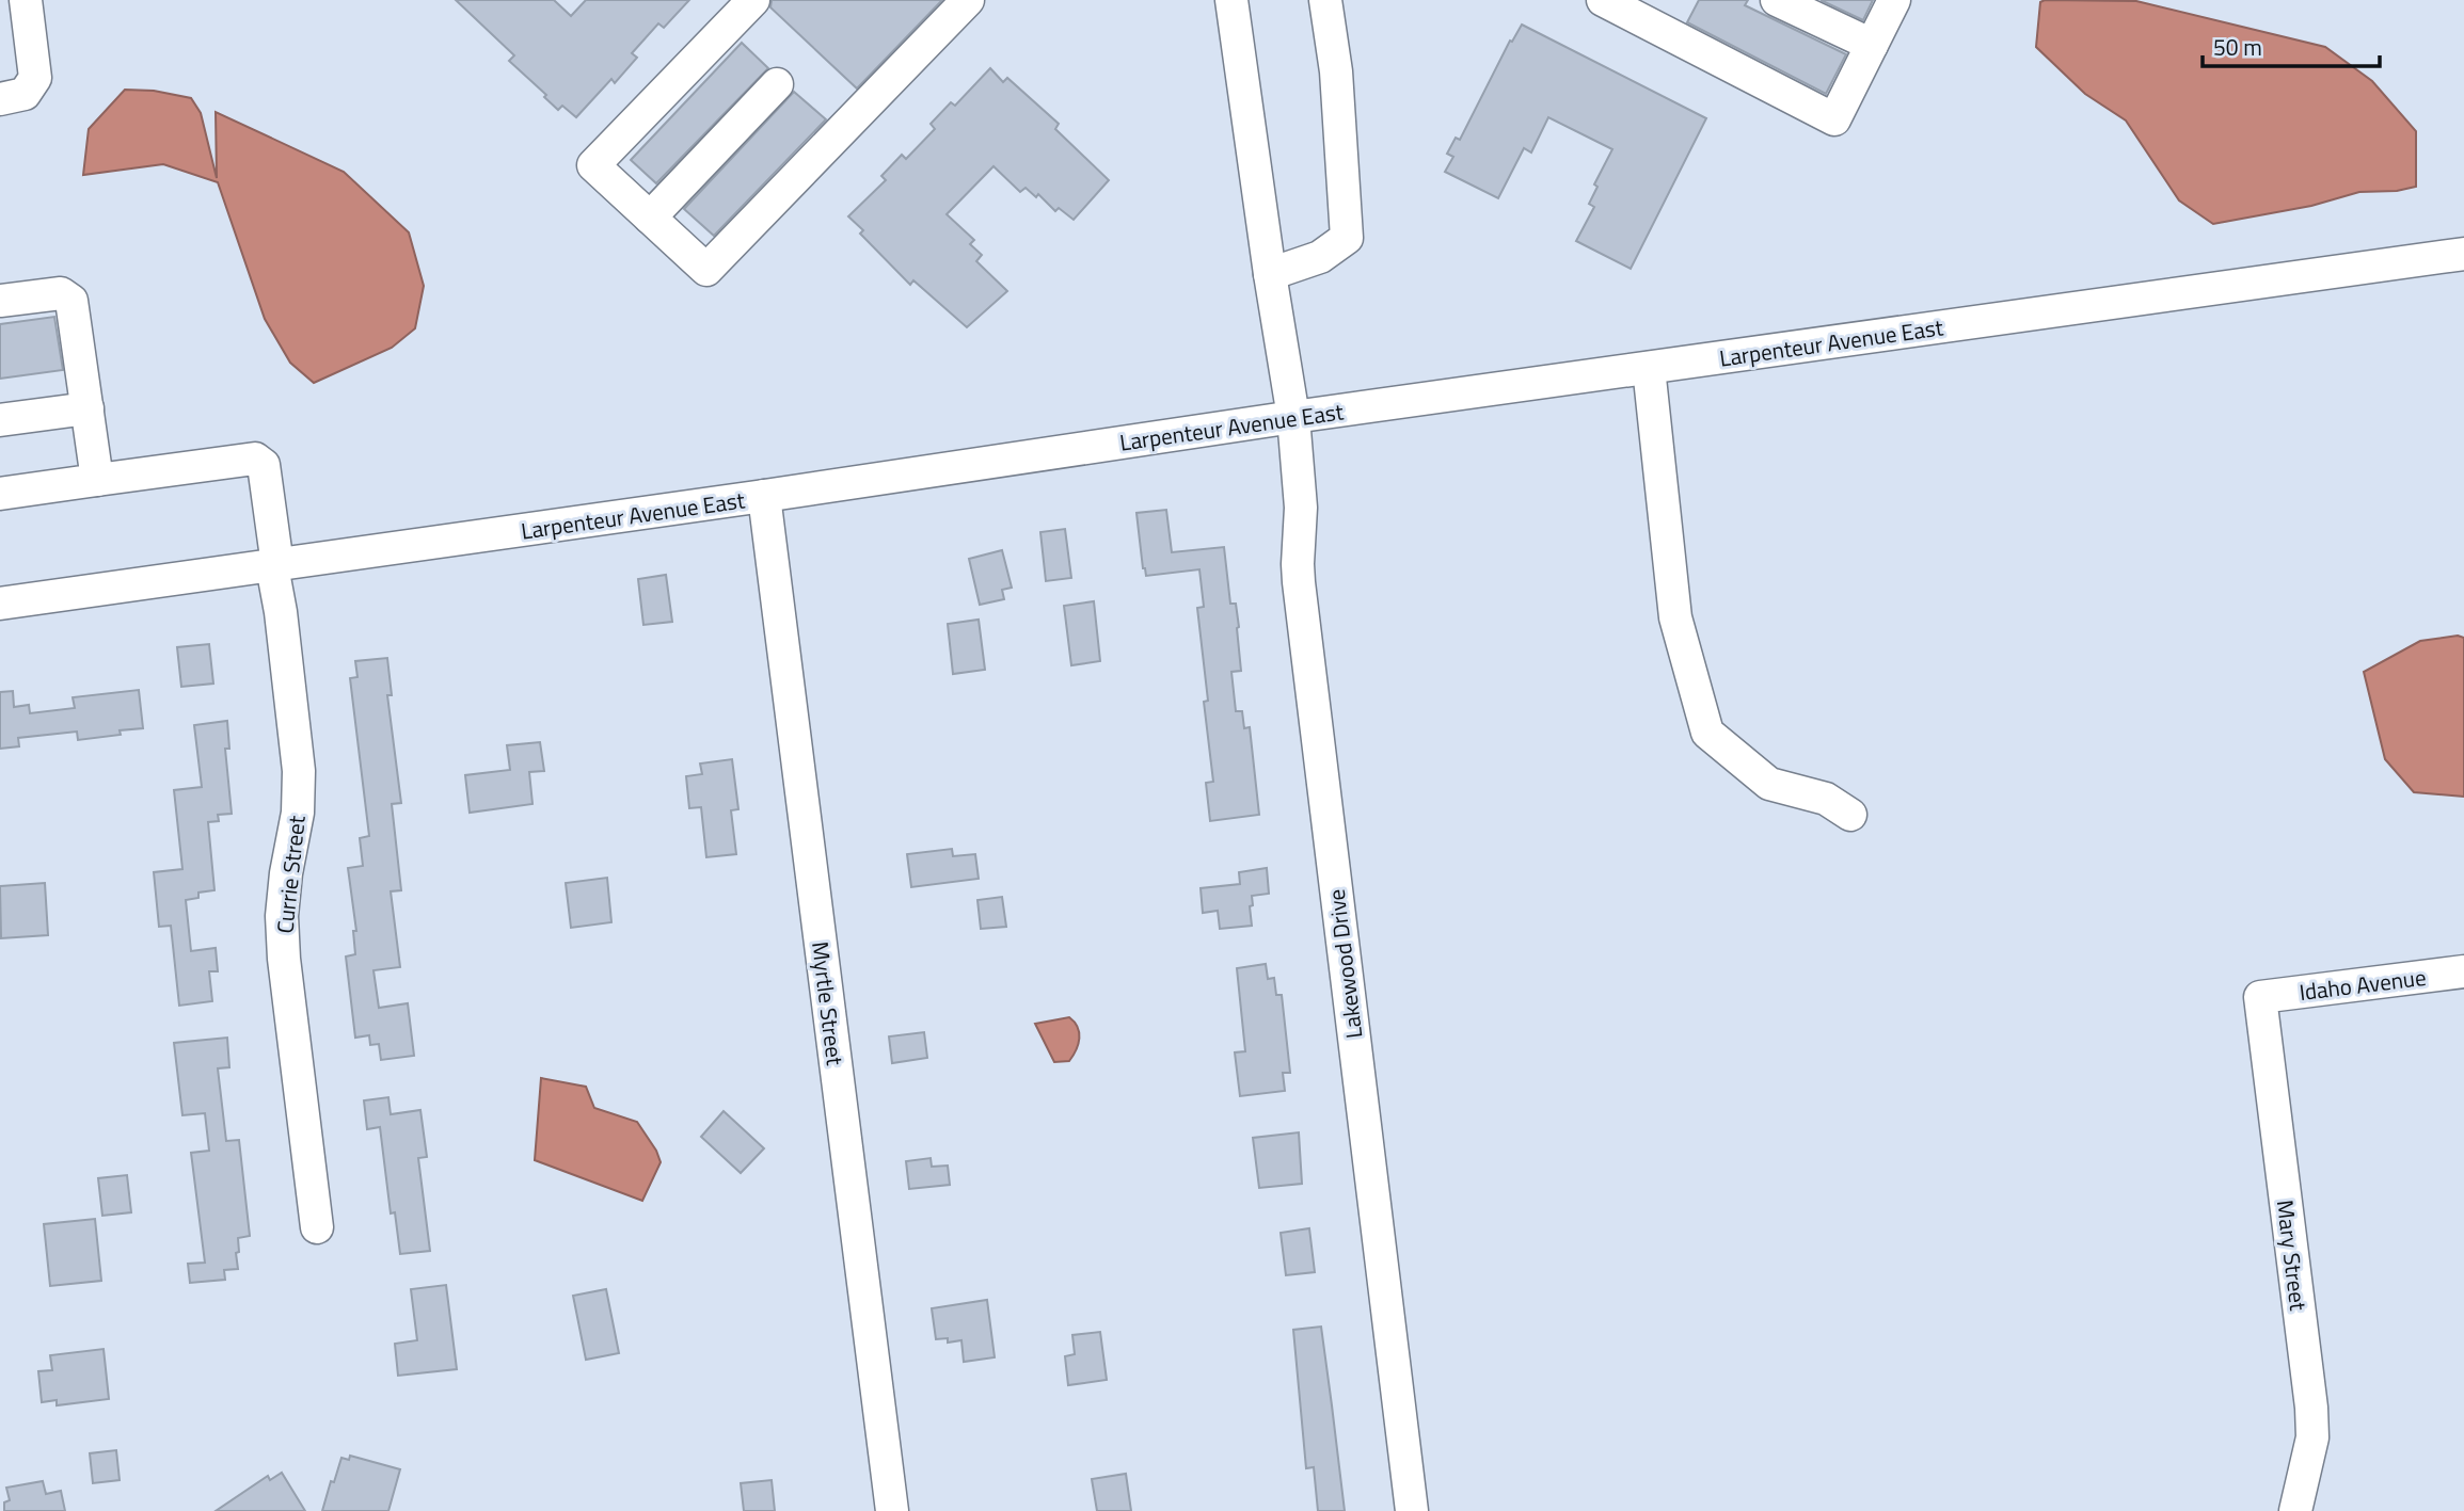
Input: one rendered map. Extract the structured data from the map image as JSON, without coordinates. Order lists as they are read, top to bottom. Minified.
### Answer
{"streets":{"street":["Larpenteur Avenue East","Currie Street","Lakewood Drive","Idaho Avenue","Myrtle Street","Mary Street"]},"crossings":[["Larpenteur Avenue East","Currie Street"],["Larpenteur Avenue East","Lakewood Drive"],["Larpenteur Avenue East","Myrtle Street"],["Idaho Avenue","Mary Street"]],"scale_bar":"50 m"}
